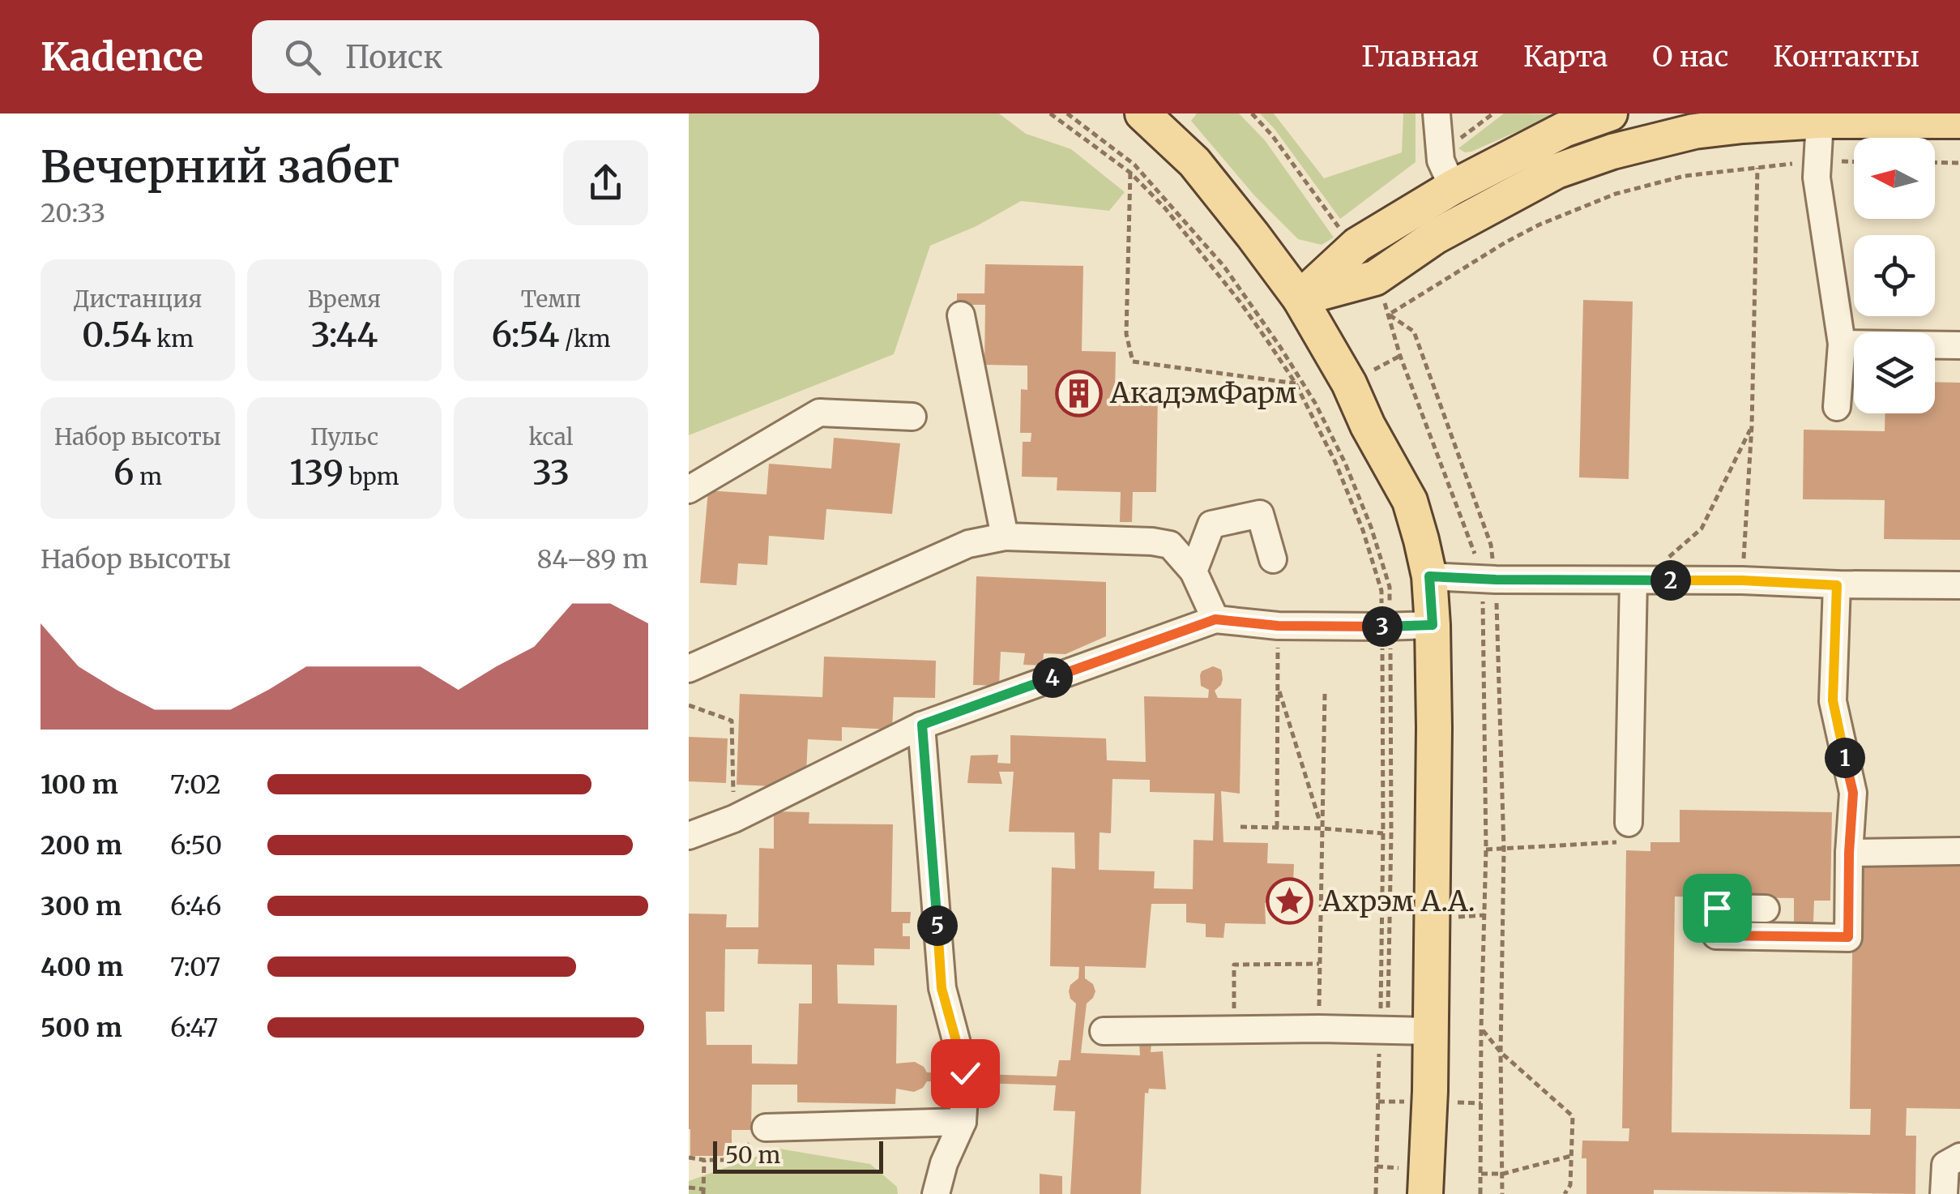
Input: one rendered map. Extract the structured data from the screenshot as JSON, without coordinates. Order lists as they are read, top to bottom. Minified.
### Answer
{"places":{"building":["АкадэмФарм"],"place":["Ахрэм А.А."]},"scale_bar":"50 m","north":"left","page":{"header":"Kadence","search":"Поиск","nav":["Главная","Карта","О нас","Контакты"],"heading":["Вечерний забег","20:33"],"stats":[["Дистанция","0.54 km"],["Время","3:44"],["Темп","6:54 /km"],["Набор высоты","6 m"],["Пульс","139 bpm"],["kcal","33"]],"chart":["Набор высоты","84–89 m"],"pins":["2","3","4","1","5"],"list":[{"name":"100 m","note":"7:02"},{"name":"200 m","note":"6:50"},{"name":"300 m","note":"6:46"},{"name":"400 m","note":"7:07"},{"name":"500 m","note":"6:47"}],"scale":"50 m"}}
